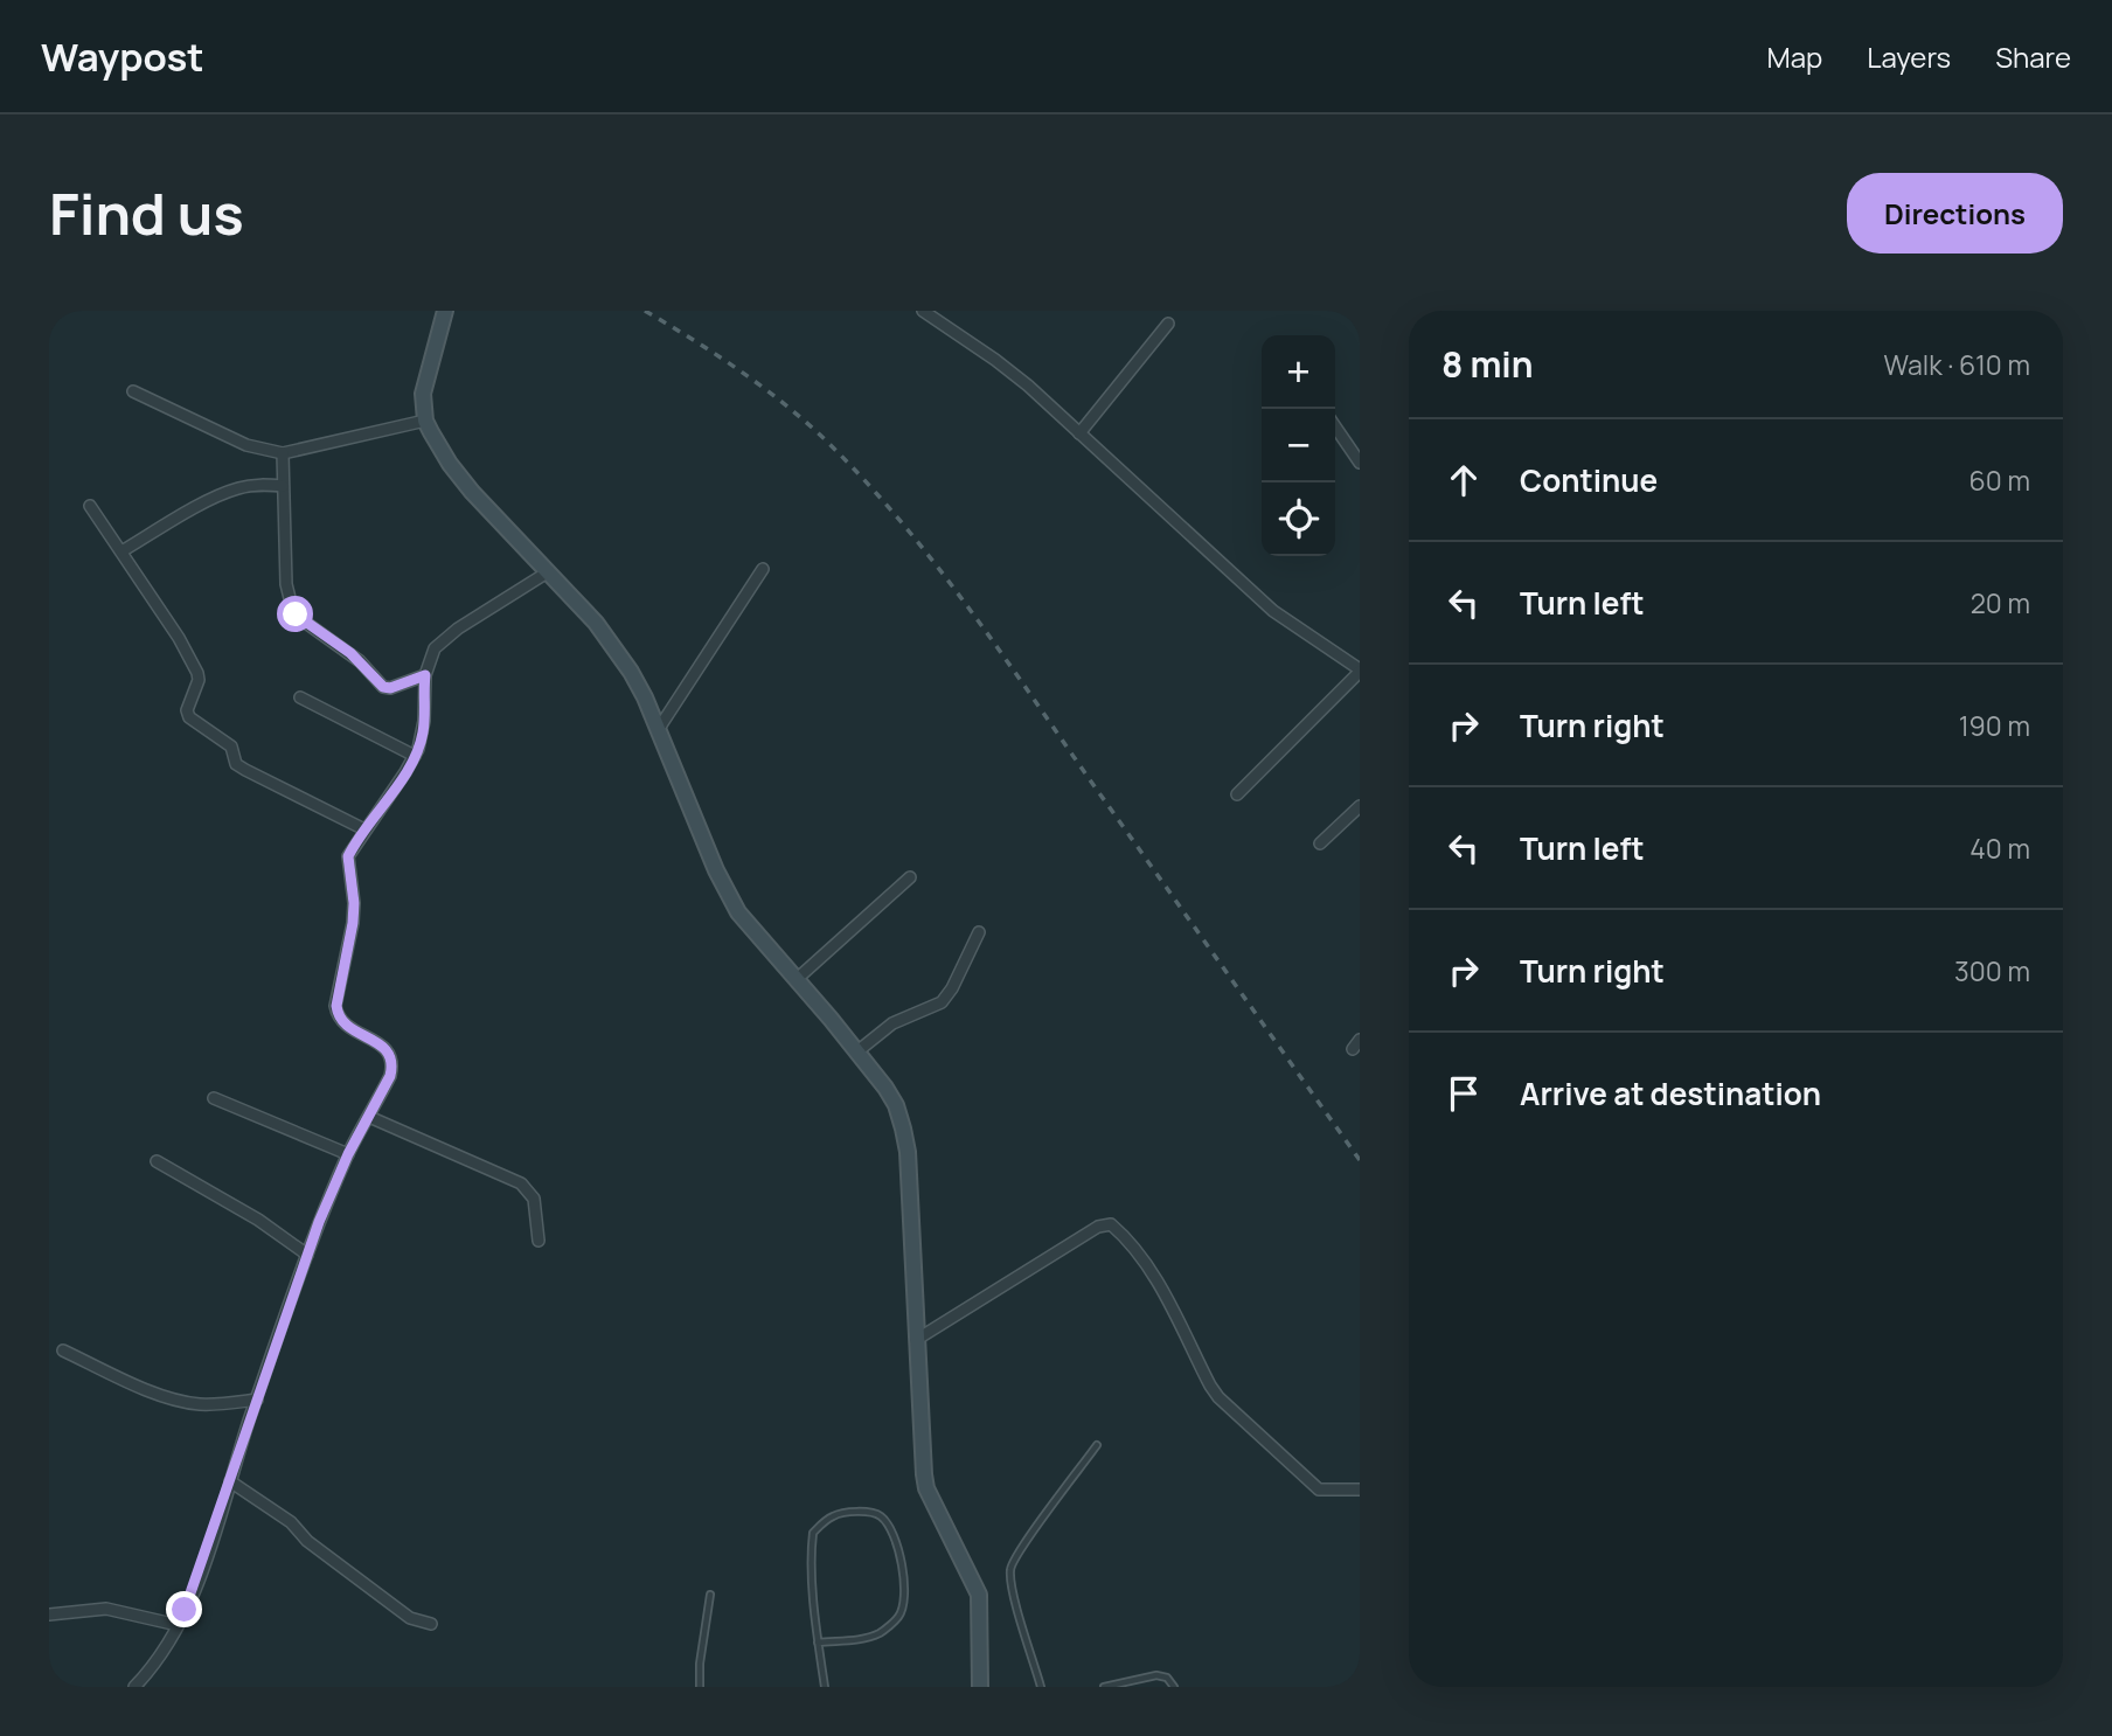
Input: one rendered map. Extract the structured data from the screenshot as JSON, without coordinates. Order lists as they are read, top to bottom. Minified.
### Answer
{"page":{"header":"Waypost","nav":["Map","Layers","Share"],"buttons":"Directions","title":"Find us","heading":["8 min","Walk · 610 m"],"map_buttons":["+","−"],"list":[["Continue","60 m"],["Turn left","20 m"],["Turn right","190 m"],["Turn left","40 m"],["Turn right","300 m"],"Arrive at destination"]}}
